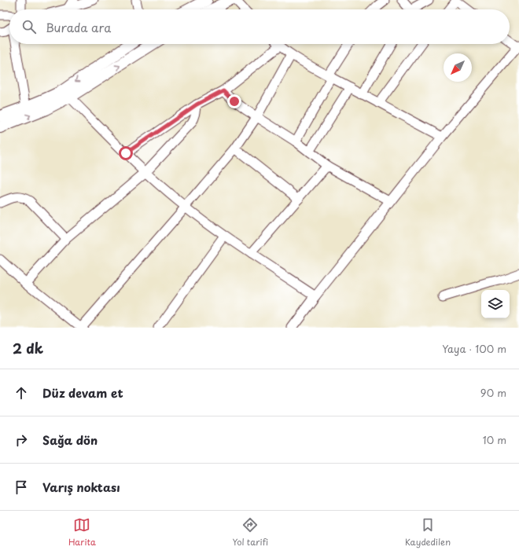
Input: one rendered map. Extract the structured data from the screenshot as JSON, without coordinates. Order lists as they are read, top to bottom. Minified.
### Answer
{"north":"bottom left","page":{"search":"Burada ara","heading":["2 dk","Yaya · 100 m"],"list":[["Düz devam et","90 m"],["Sağa dön","10 m"],"Varış noktası"],"nav":["Harita","Yol tarifi","Kaydedilen"]}}
